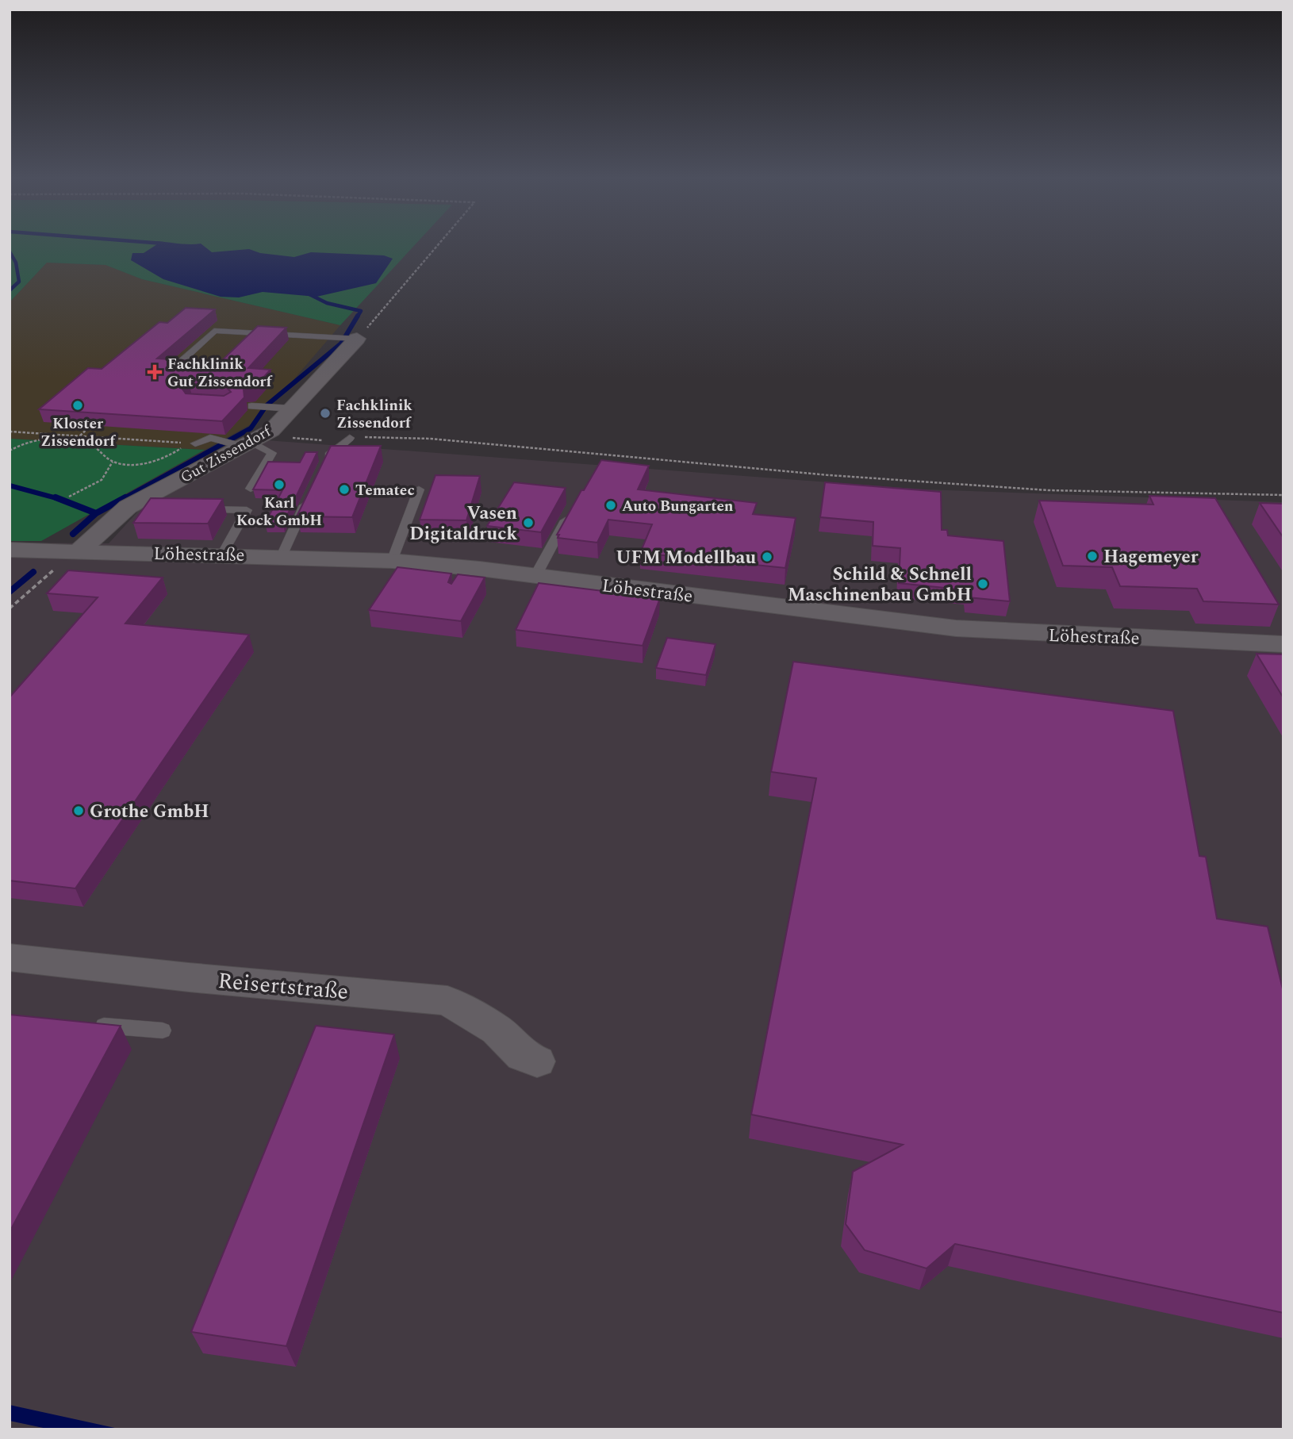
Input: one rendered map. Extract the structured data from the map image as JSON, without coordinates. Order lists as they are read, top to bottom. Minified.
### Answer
{"streets":{"street":["Gut Zissendorf","Löhestraße","Reisertstraße"]},"crossings":[["Gut Zissendorf","Löhestraße"]],"places":{"health":["Fachklinik Gut Zissendorf"],"other":["Kloster Zissendorf","Fachklinik Zissendorf","Karl Kock GmbH","Tematec","Auto Bungarten","Vasen Digitaldruck","Hagemeyer","UFM Modellbau","Schild & Schnell Maschinenbau GmbH","Grothe GmbH"]}}
